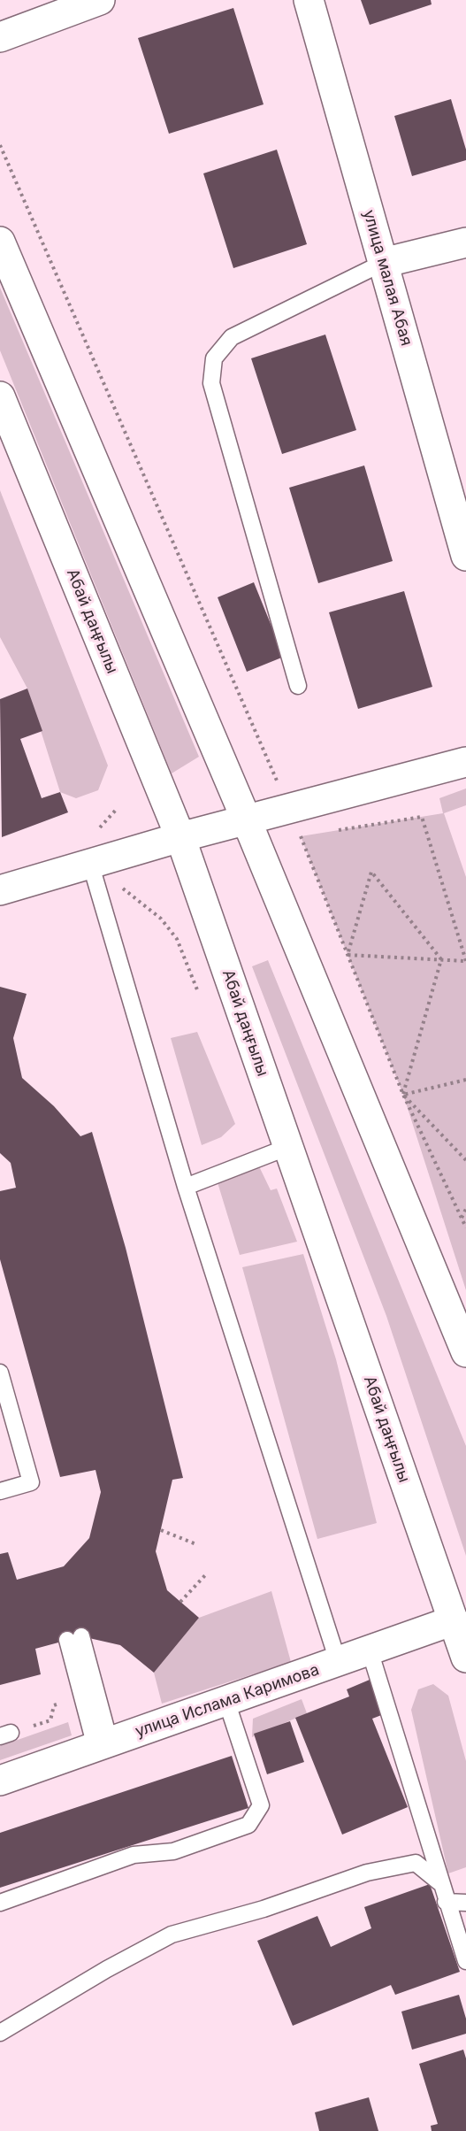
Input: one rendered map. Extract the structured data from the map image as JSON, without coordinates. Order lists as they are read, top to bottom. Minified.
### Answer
{"streets":{"main road":["улица малая Абая","Абай даңғылы","улица Ислама Каримова"]},"crossings":[["Абай даңғылы","улица Ислама Каримова"]]}
